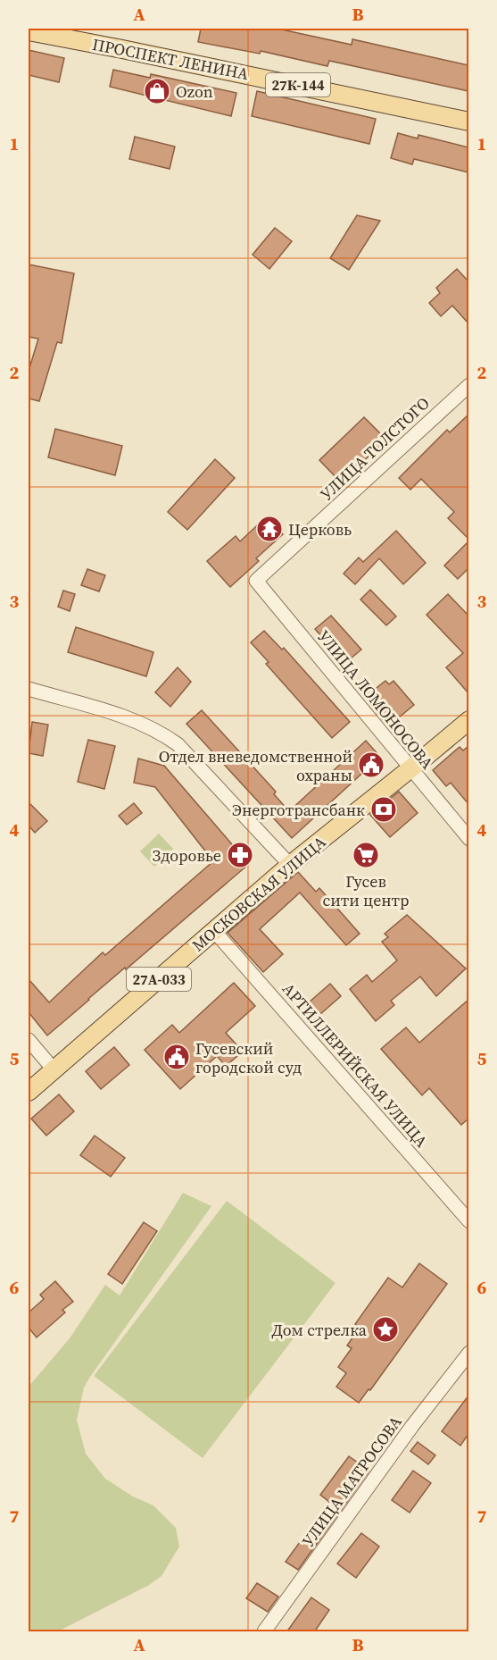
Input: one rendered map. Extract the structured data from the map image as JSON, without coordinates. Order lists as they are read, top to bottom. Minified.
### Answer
{"streets":{"main road":["ПРОСПЕКТ ЛЕНИНА","27К-144","МОСКОВСКАЯ УЛИЦА","27А-033"],"street":["УЛИЦА ТОЛСТОГО","УЛИЦА ЛОМОНОСОВА","АРТИЛЛЕРИЙСКАЯ УЛИЦА","УЛИЦА МАТРОСОВА"]},"crossings":[["УЛИЦА ТОЛСТОГО","УЛИЦА ЛОМОНОСОВА"],["УЛИЦА ЛОМОНОСОВА","МОСКОВСКАЯ УЛИЦА"],["МОСКОВСКАЯ УЛИЦА","АРТИЛЛЕРИЙСКАЯ УЛИЦА"]],"places":{"shop":["Ozon"],"temple":["Церковь"],"public building":["Отдел вневедомственной охраны","Гусевский городской суд"],"bank":["Энерготрансбанк"],"pharmacy":["Здоровье"],"supermarket":["Гусев сити центр"],"place":["Дом стрелка"]},"grid":{"columns":["A","B"],"rows":["1","2","3","4","5","6","7"]}}
